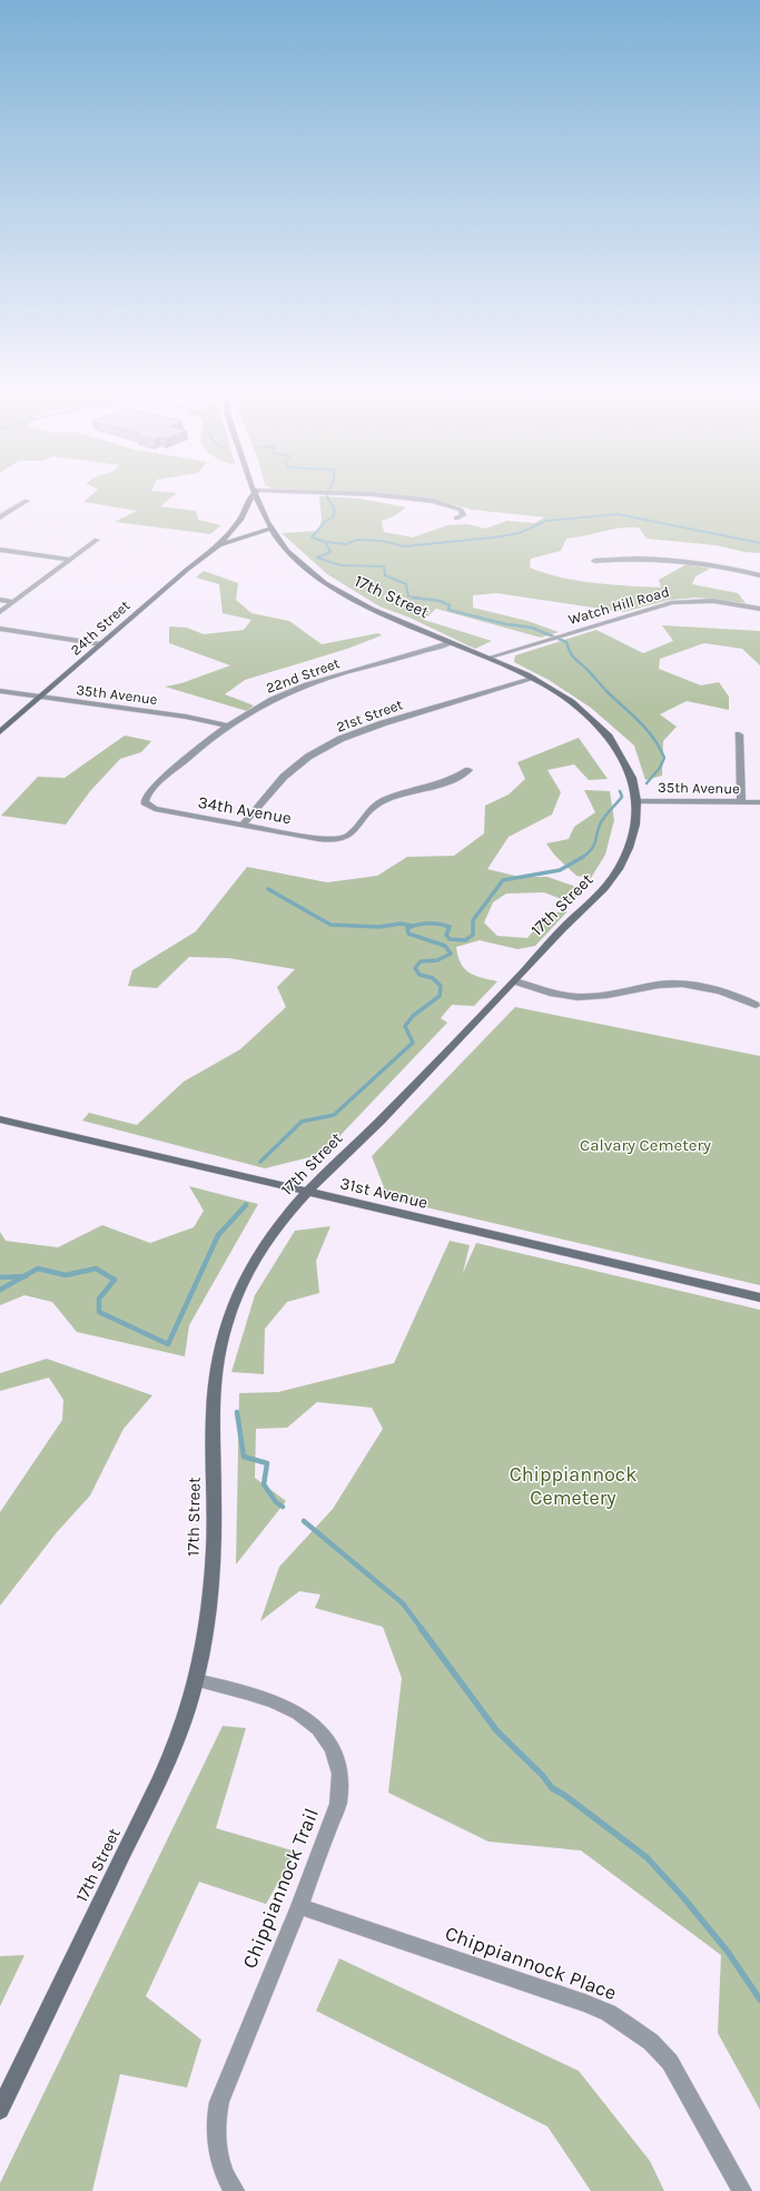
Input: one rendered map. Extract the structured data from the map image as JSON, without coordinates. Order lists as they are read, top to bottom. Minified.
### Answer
{"streets":{"street":["17th Street","Watch Hill Road","24th Street","22nd Street","35th Avenue","21st Street","34th Avenue","31st Avenue","Chippiannock Trail","Chippiannock Place"]},"crossings":[["17th Street","Watch Hill Road"],["17th Street","24th Street"],["17th Street","22nd Street"],["17th Street","35th Avenue"],["17th Street","21st Street"],["17th Street","31st Avenue"],["17th Street","Chippiannock Trail"],["24th Street","35th Avenue"],["22nd Street","35th Avenue"],["22nd Street","34th Avenue"],["21st Street","34th Avenue"],["Chippiannock Trail","Chippiannock Place"]],"parks":["Calvary Cemetery","Chippiannock Cemetery"]}
